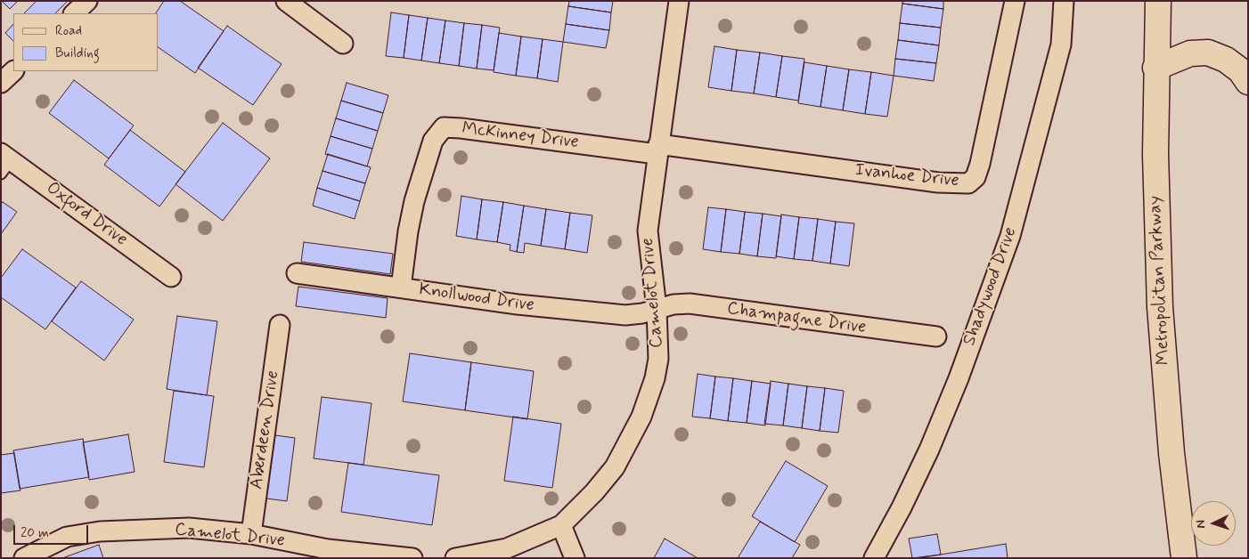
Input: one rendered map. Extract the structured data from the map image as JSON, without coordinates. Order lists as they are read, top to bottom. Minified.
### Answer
{"streets":{"main road":["Metropolitan Parkway"],"street":["McKinney Drive","Ivanhoe Drive","Oxford Drive","Shadywood Drive","Camelot Drive","Knollwood Drive","Champagne Drive","Aberdeen Drive"]},"crossings":[["McKinney Drive","Ivanhoe Drive"],["McKinney Drive","Camelot Drive"],["McKinney Drive","Knollwood Drive"],["Ivanhoe Drive","Camelot Drive"],["Camelot Drive","Knollwood Drive"],["Camelot Drive","Champagne Drive"],["Camelot Drive","Aberdeen Drive"],["Knollwood Drive","Champagne Drive"]],"legend":["Road","Building"],"scale_bar":"20 m","north":"left"}
